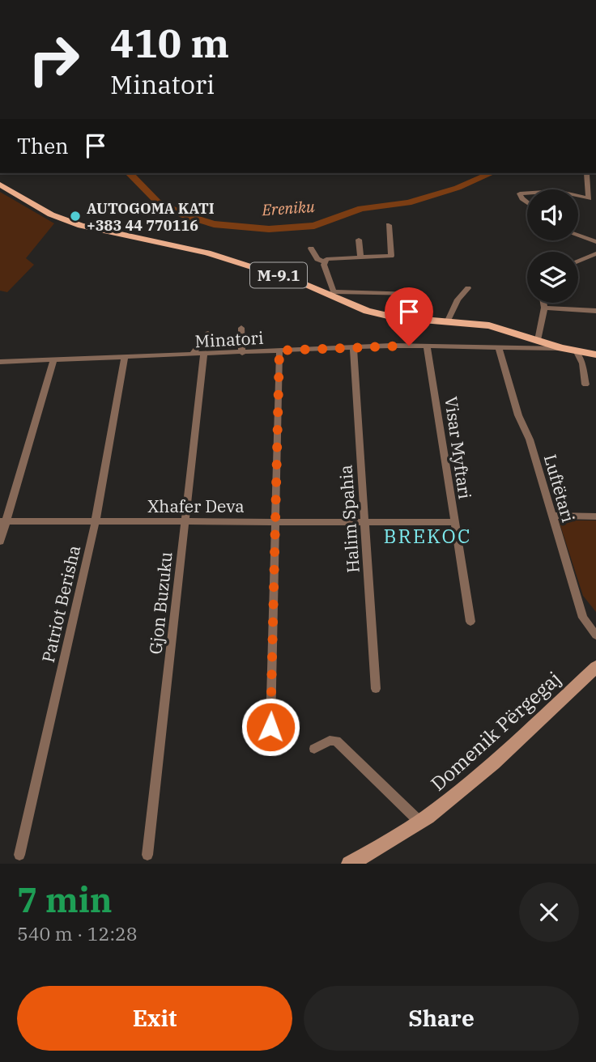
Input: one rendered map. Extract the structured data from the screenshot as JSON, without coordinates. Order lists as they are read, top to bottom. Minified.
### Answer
{"streets":{"main road":["M-9.1","Domenik Përgegaj"],"street":["Minatori","Visar Myftari","Luftëtari","Xhafer Deva","Halim Spahia","Gjon Buzuku","Patriot Berisha"]},"crossings":[["M-9.1","Minatori"],["Minatori","Visar Myftari"],["Minatori","Luftëtari"],["Minatori","Halim Spahia"],["Minatori","Gjon Buzuku"],["Minatori","Patriot Berisha"],["Visar Myftari","Xhafer Deva"],["Xhafer Deva","Halim Spahia"],["Xhafer Deva","Gjon Buzuku"],["Xhafer Deva","Patriot Berisha"]],"districts":["BREKOC"],"water":["Ereniku"],"places":["AUTOGOMA KATI +383 44 770116"],"page":{"turn":["410 m","Minatori"],"then":"Then","heading":["7 min","540 m · 12:28"],"buttons":["Exit","Share"]}}
